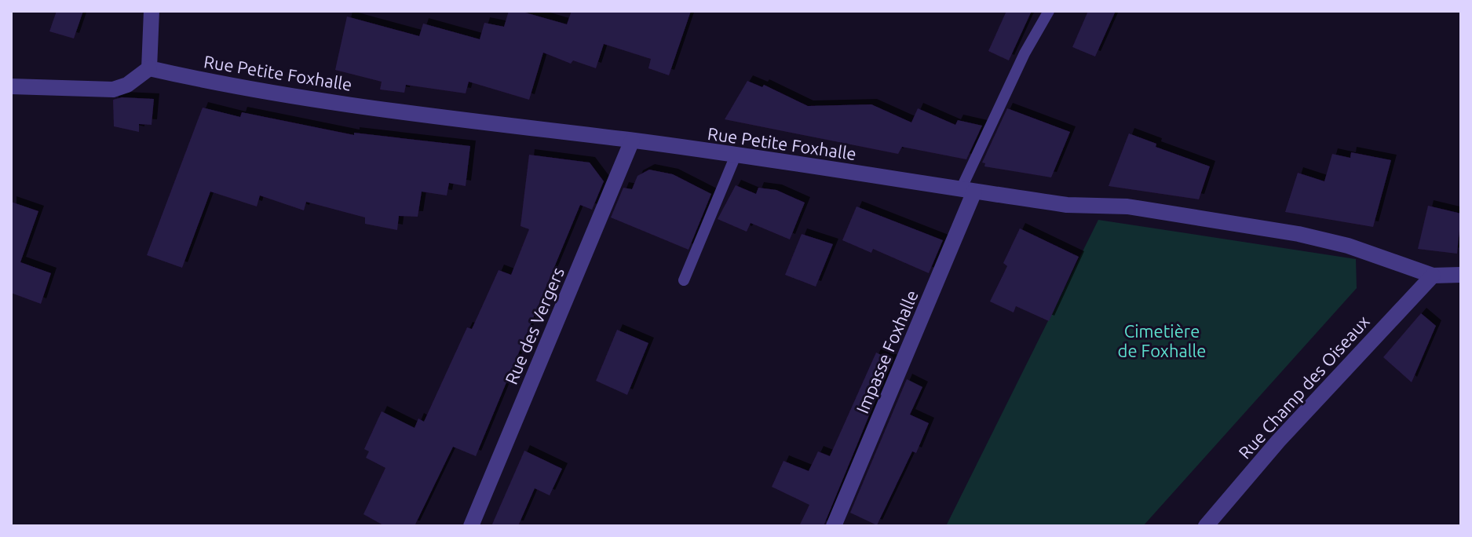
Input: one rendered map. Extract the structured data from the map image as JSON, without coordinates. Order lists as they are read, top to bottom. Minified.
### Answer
{"streets":{"street":["Rue Petite Foxhalle","Rue des Vergers","Impasse Foxhalle","Rue Champ des Oiseaux"]},"crossings":[["Rue Petite Foxhalle","Rue des Vergers"],["Rue Petite Foxhalle","Impasse Foxhalle"],["Rue Petite Foxhalle","Rue Champ des Oiseaux"]],"parks":["Cimetière de Foxhalle"]}
